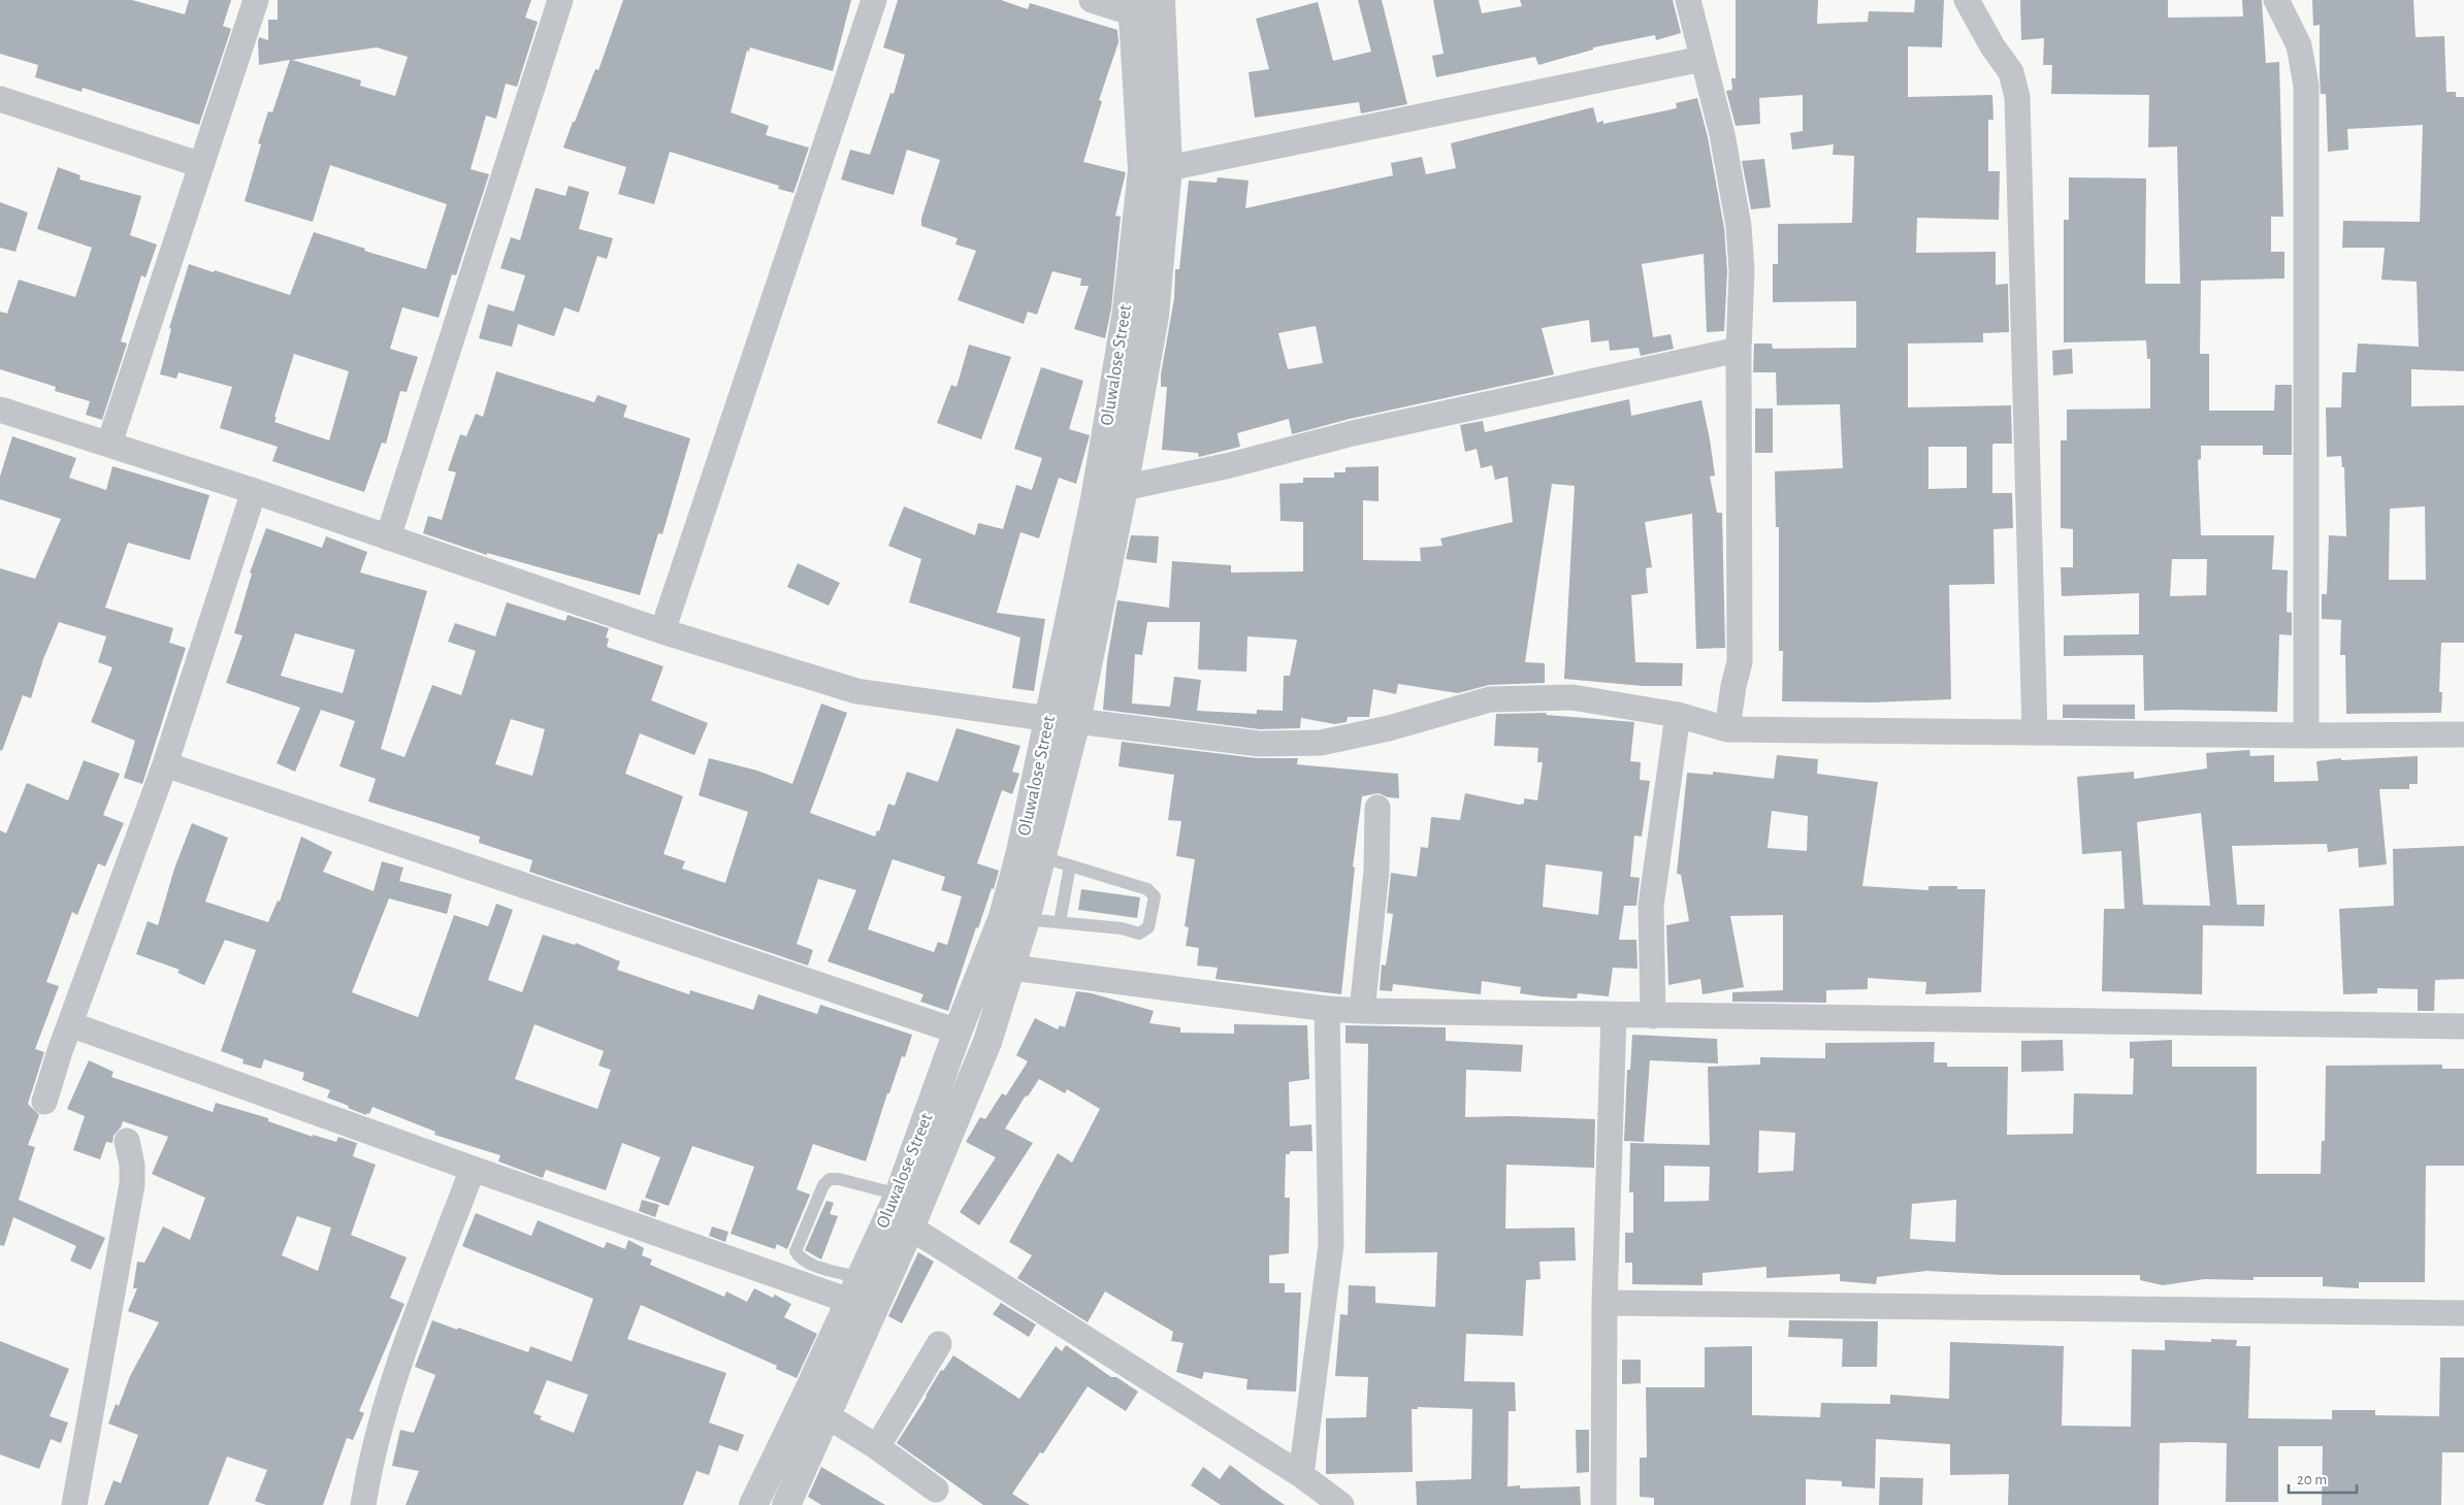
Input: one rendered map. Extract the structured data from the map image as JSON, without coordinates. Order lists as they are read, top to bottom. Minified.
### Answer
{"streets":{"street":["Oluwalose Street"]},"scale_bar":"20 m"}
